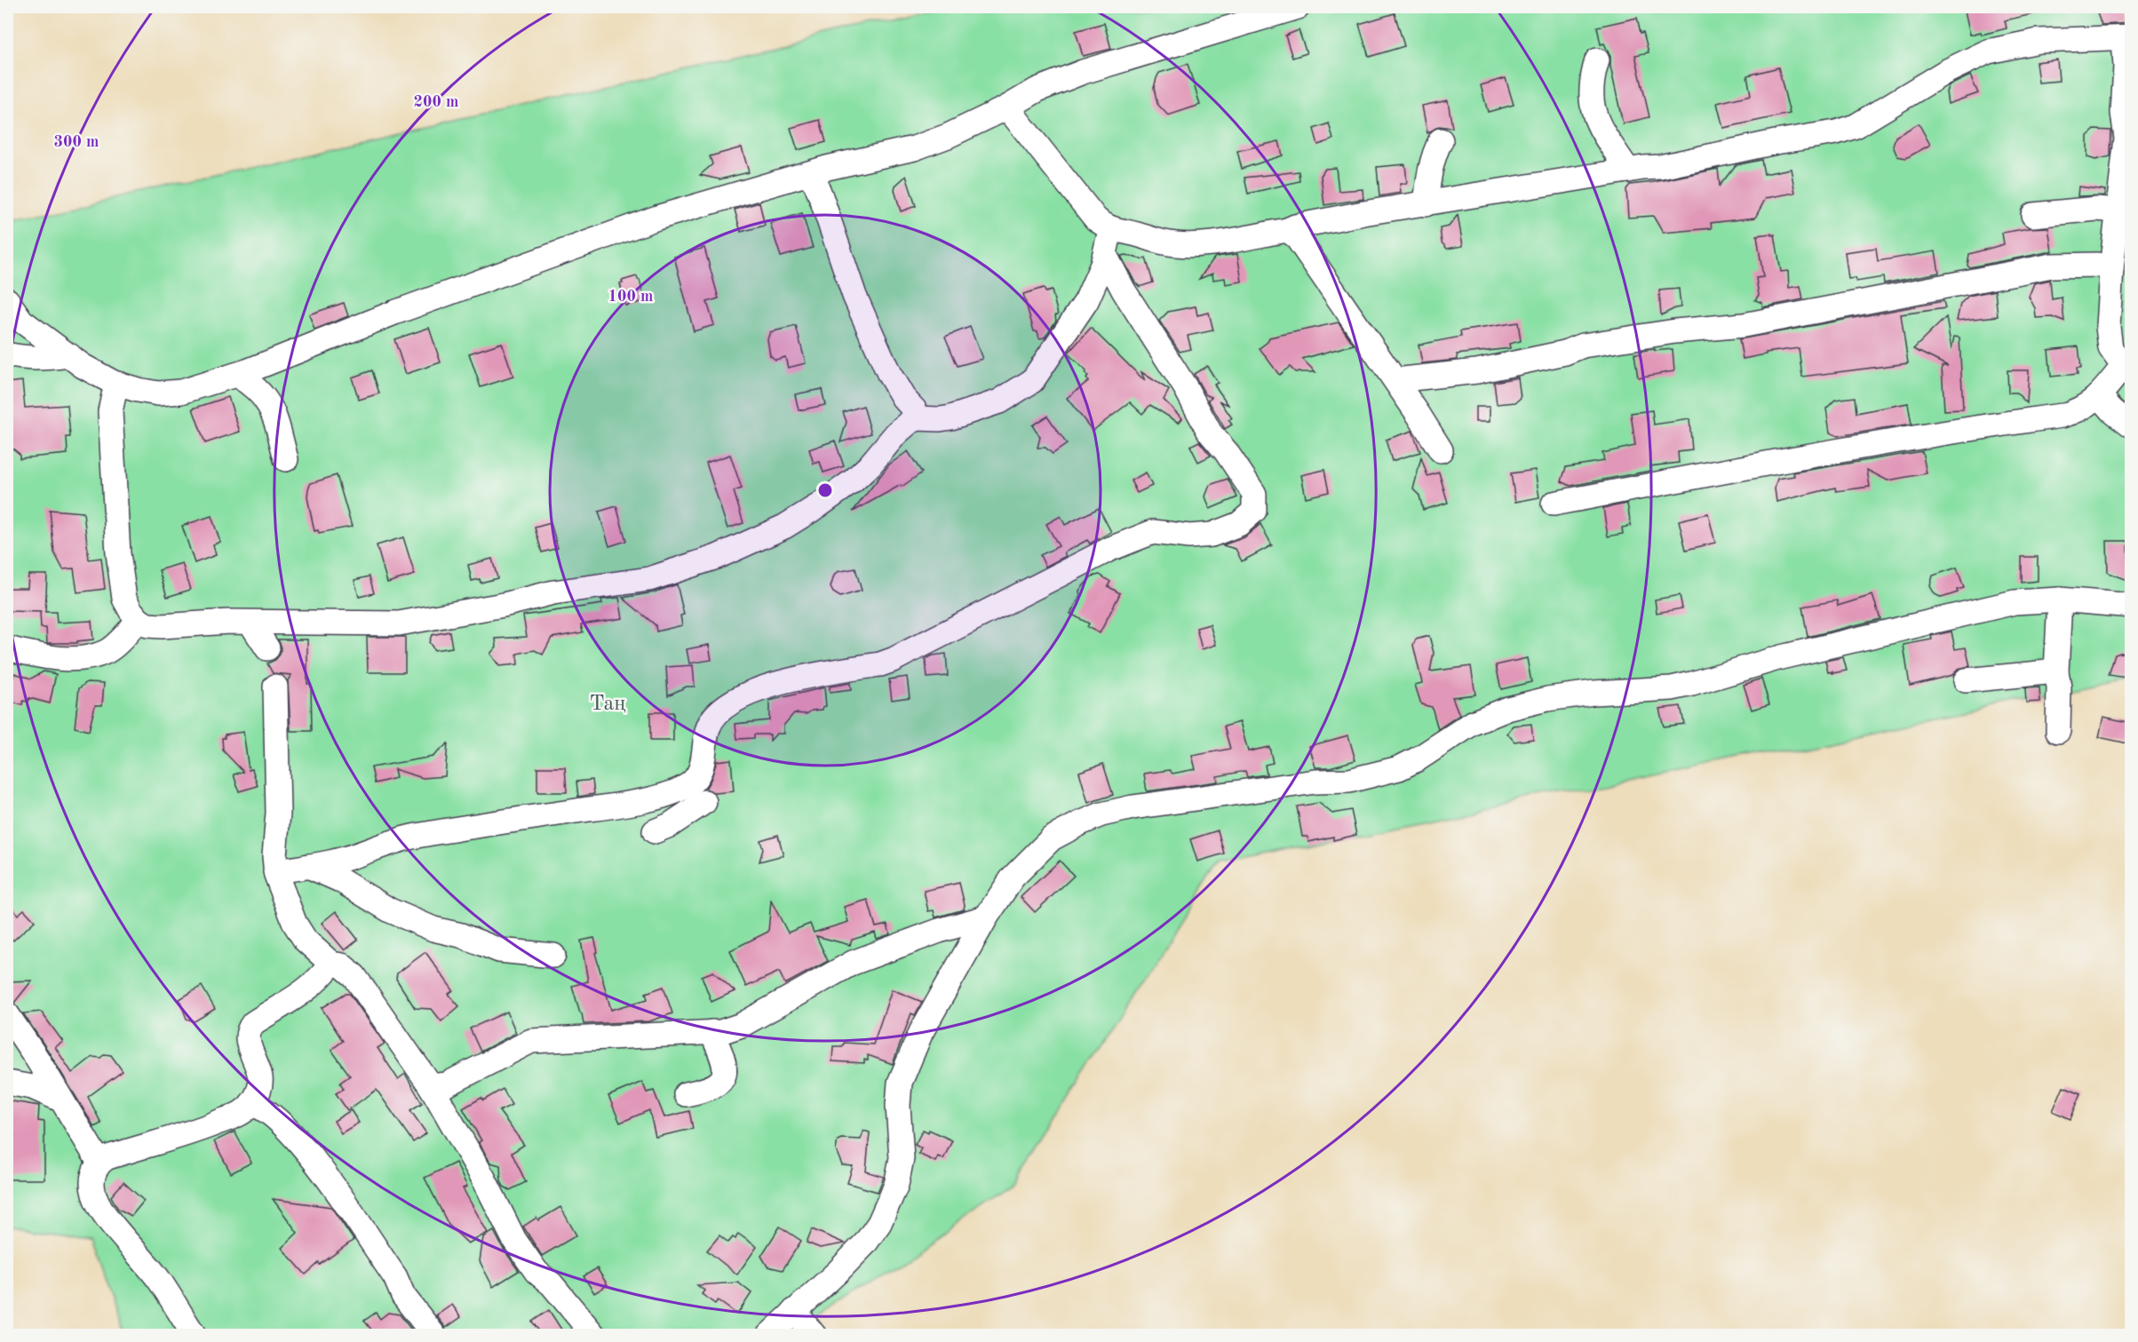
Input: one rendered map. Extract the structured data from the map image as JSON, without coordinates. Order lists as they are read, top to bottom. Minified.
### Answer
{"parks":["Таң"],"rings":["200 m","300 m","100 m"]}
